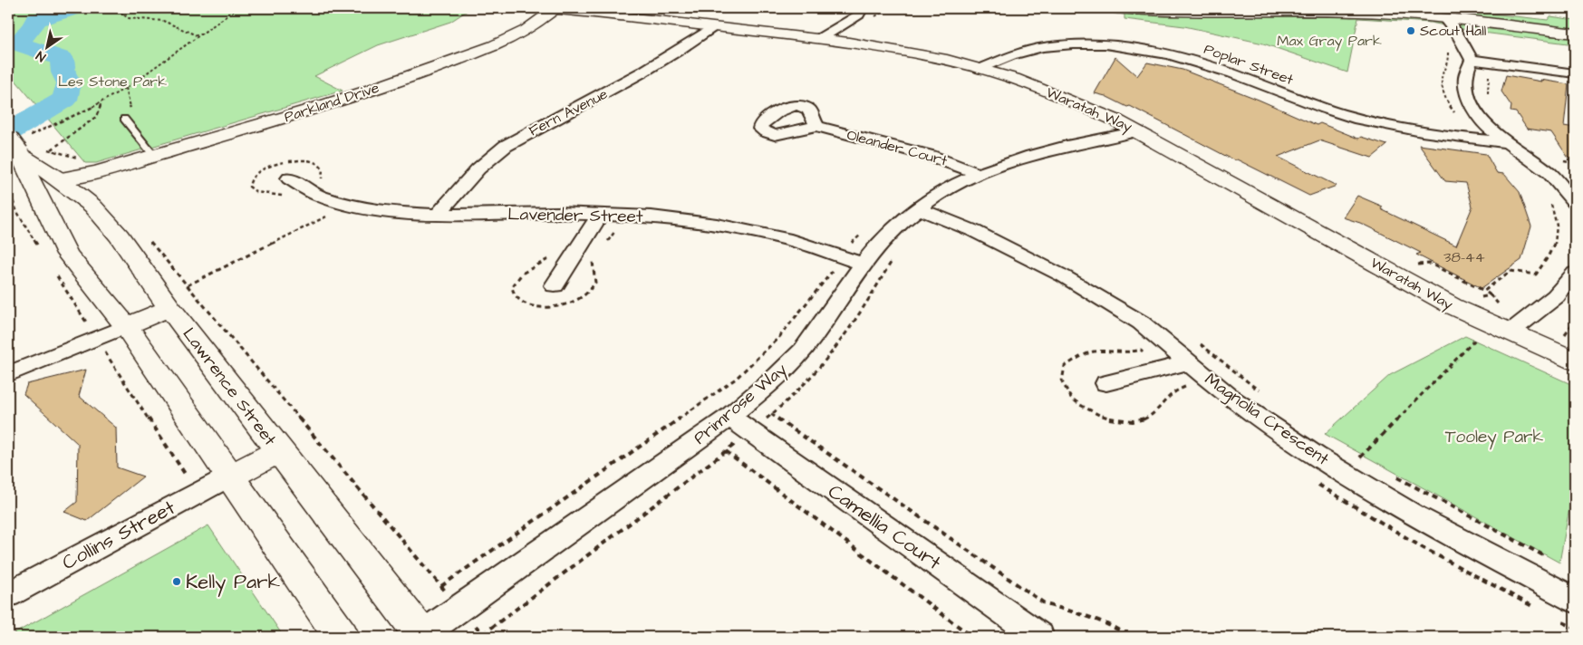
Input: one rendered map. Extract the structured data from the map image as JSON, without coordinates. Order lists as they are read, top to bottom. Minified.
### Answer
{"streets":{"main road":["Parkland Drive","Waratah Way","Lawrence Street"],"street":["Poplar Street","Fern Avenue","Oleander Court","Lavender Street","Primrose Way","Magnolia Crescent","Camellia Court","Collins Street"]},"crossings":[["Poplar Street","Waratah Way"],["Parkland Drive","Waratah Way"],["Parkland Drive","Lawrence Street"],["Waratah Way","Fern Avenue"],["Waratah Way","Primrose Way"],["Fern Avenue","Lavender Street"],["Oleander Court","Primrose Way"],["Lavender Street","Primrose Way"],["Lawrence Street","Primrose Way"],["Primrose Way","Magnolia Crescent"],["Primrose Way","Camellia Court"]],"parks":["Max Gray Park","Les Stone Park","Tooley Park"],"places":["Scout Hall","Kelly Park"],"house_numbers":["38-44"],"north":"bottom left"}
